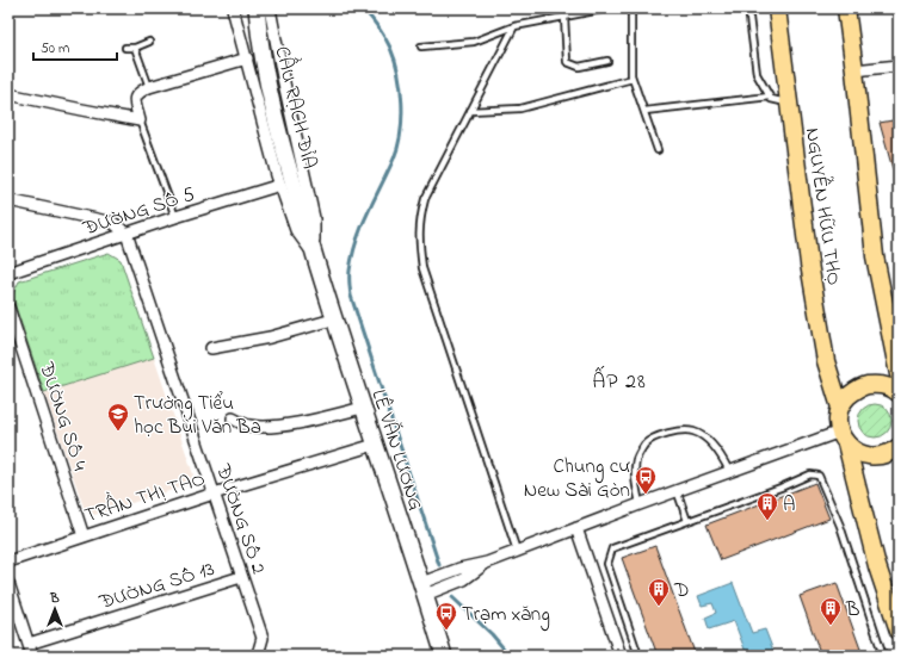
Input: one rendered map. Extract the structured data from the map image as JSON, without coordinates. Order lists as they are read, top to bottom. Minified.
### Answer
{"streets":{"main road":["CẦU RẠCH ĐỈA","NGUYỄN HỮU THỌ","LÊ VĂN LƯƠNG"],"street":["ĐƯỜNG SỐ 5","ĐƯỜNG SỐ 4","TRẦN THỊ TAO","ĐƯỜNG SỐ 2","ĐƯỜNG SỐ 13"]},"crossings":[["CẦU RẠCH ĐỈA","LÊ VĂN LƯƠNG"],["ĐƯỜNG SỐ 5","LÊ VĂN LƯƠNG"],["ĐƯỜNG SỐ 5","ĐƯỜNG SỐ 2"],["ĐƯỜNG SỐ 4","TRẦN THỊ TAO"],["LÊ VĂN LƯƠNG","TRẦN THỊ TAO"],["TRẦN THỊ TAO","ĐƯỜNG SỐ 2"],["ĐƯỜNG SỐ 2","ĐƯỜNG SỐ 13"]],"districts":["ẤP 28"],"places":{"school or university":["Trường Tiểu học Bùi Văn Ba"],"bus stop":["Chung cư New Sài Gòn","Trạm xăng"],"building":["A","D","B"]},"scale_bar":"50 m","north":"top"}
